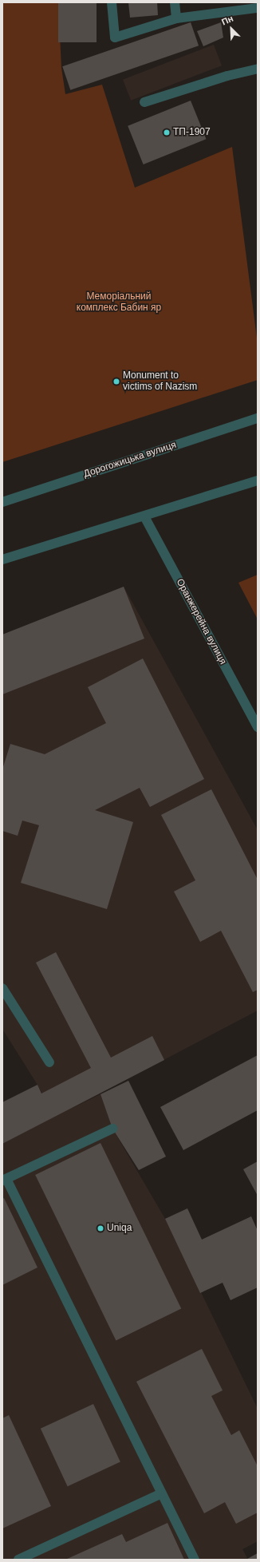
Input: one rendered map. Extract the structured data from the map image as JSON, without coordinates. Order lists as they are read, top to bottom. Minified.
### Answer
{"streets":{"street":["Дорогожицька вулиця","Оранжерейна вулиця"]},"parks":["Меморіальний комплекс Бабин яр"],"places":["ТП-1907","Monument to victims of Nazism","Uniqa"],"north":"top left"}
